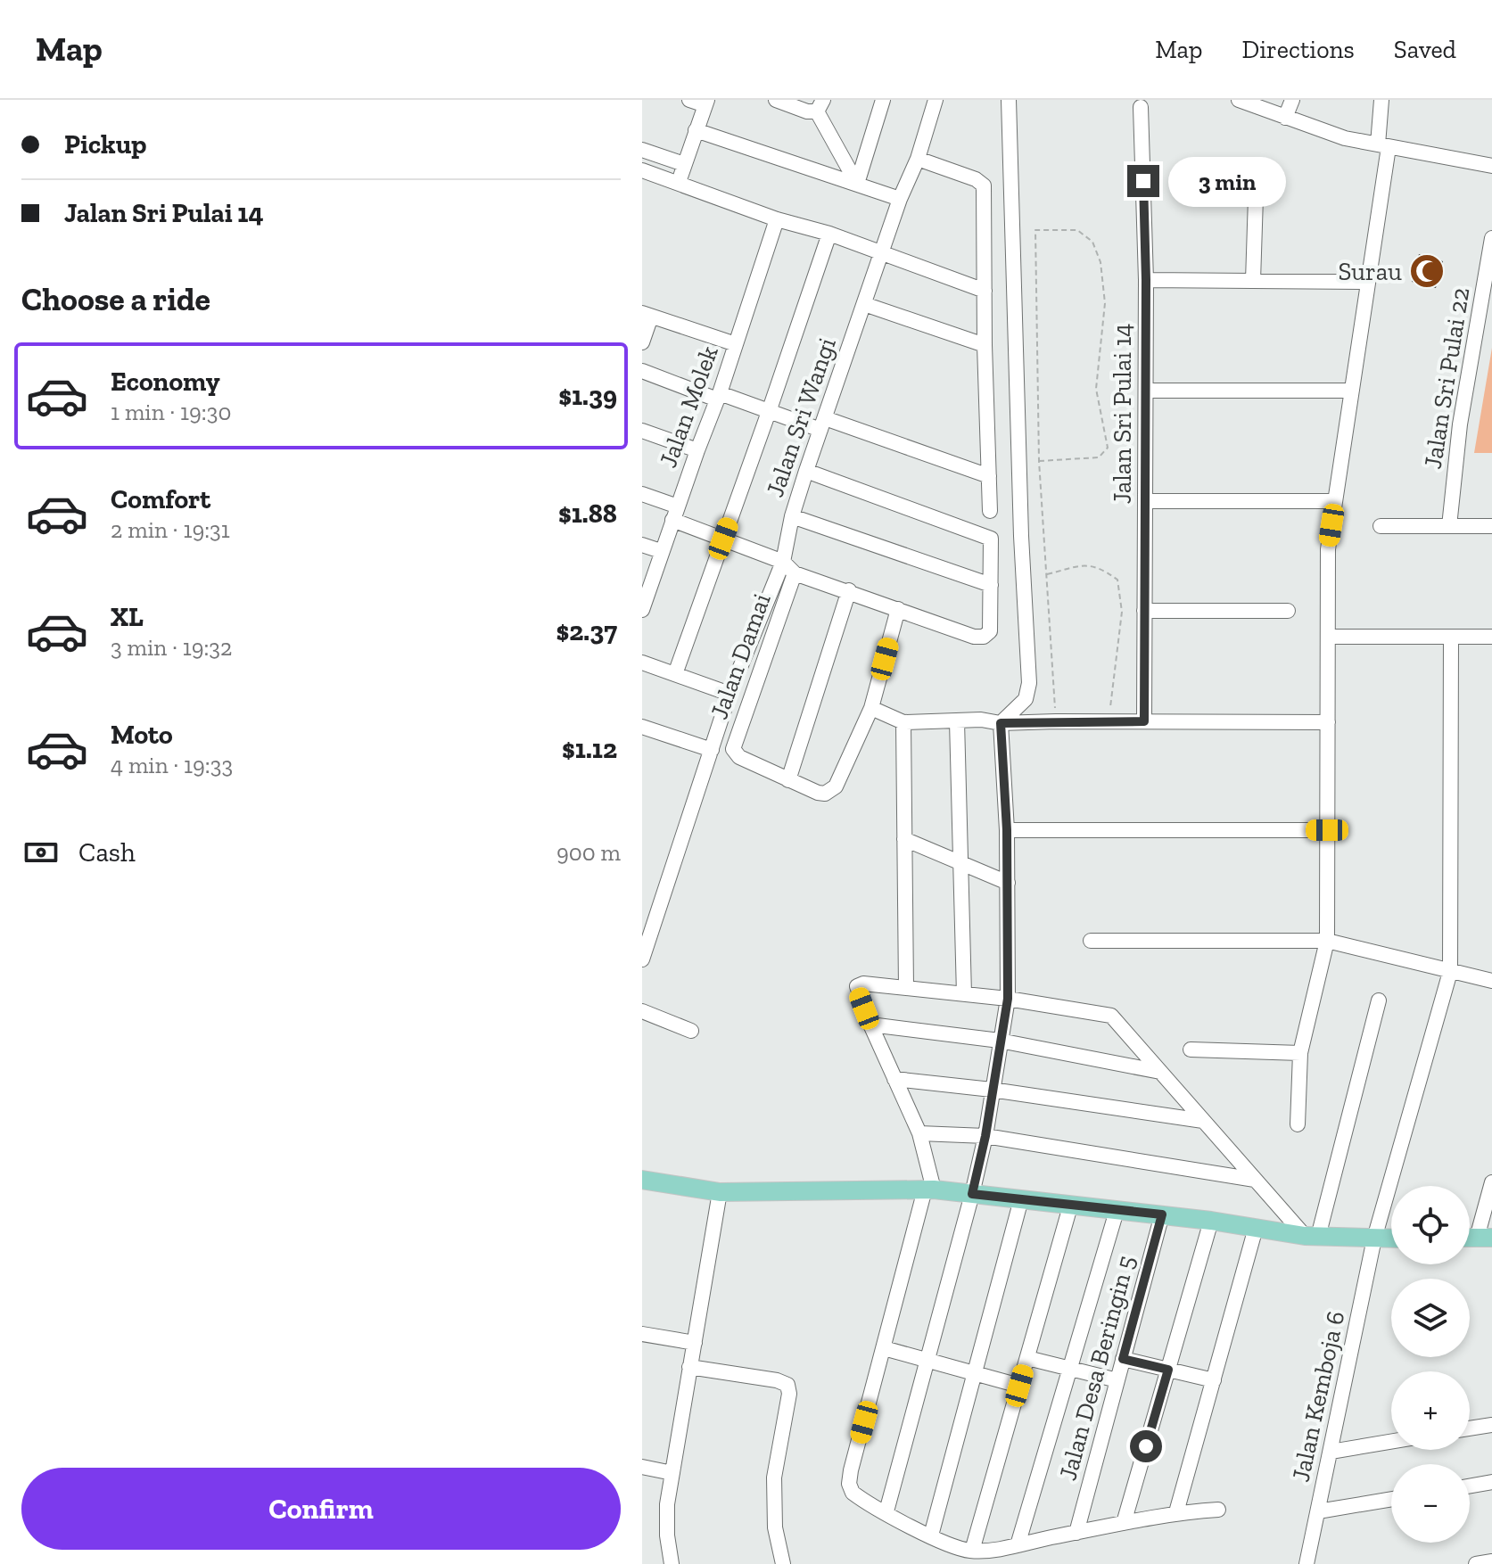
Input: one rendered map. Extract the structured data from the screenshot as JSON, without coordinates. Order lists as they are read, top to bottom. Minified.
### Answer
{"streets":{"street":["Jalan Sri Pulai 22","Jalan Molek","Jalan Sri Pulai 14","Jalan Sri Wangi","Jalan Damai","Jalan Desa Beringin 5","Jalan Kemboja 6"]},"places":{"mosque":["Surau"]},"page":{"header":"Map","nav":["Map","Directions","Saved"],"banner":["Pickup","Jalan Sri Pulai 14"],"bubble":"3 min","heading":"Choose a ride","list":[{"name":"Economy","note":"1 min · 19:30","value":"$1.39"},{"name":"Comfort","note":"2 min · 19:31","value":"$1.88"},{"name":"XL","note":"3 min · 19:32","value":"$2.37"},{"name":"Moto","note":"4 min · 19:33","value":"$1.12"}],"pay":["Cash","900 m"],"map_buttons":["+","−"],"buttons":"Confirm"}}
